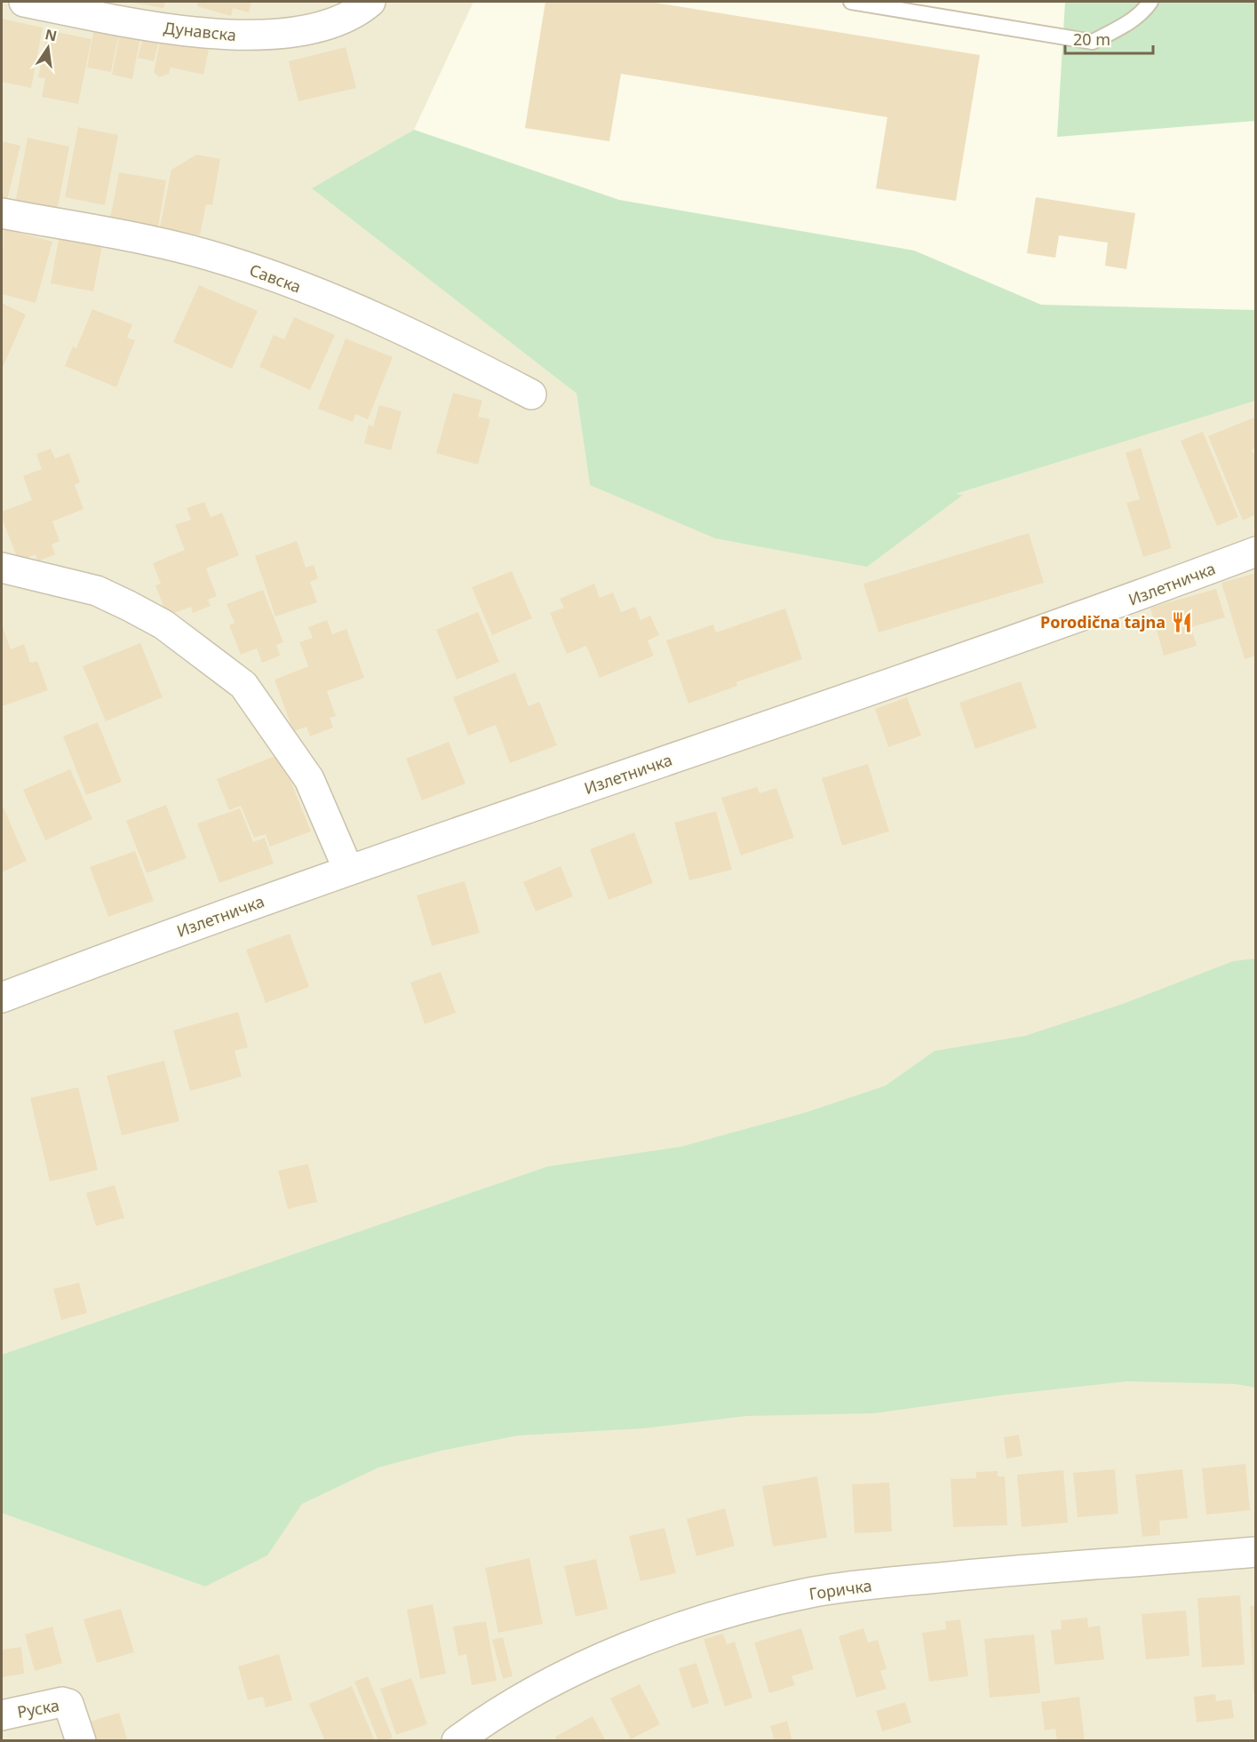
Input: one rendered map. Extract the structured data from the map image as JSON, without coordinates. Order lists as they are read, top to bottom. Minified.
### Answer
{"streets":{"street":["Дунавска","Савска","Излетничка","Горичка","Руска"]},"places":{"restaurant":["Porodična tajna"]},"scale_bar":"20 m","north":"top"}
